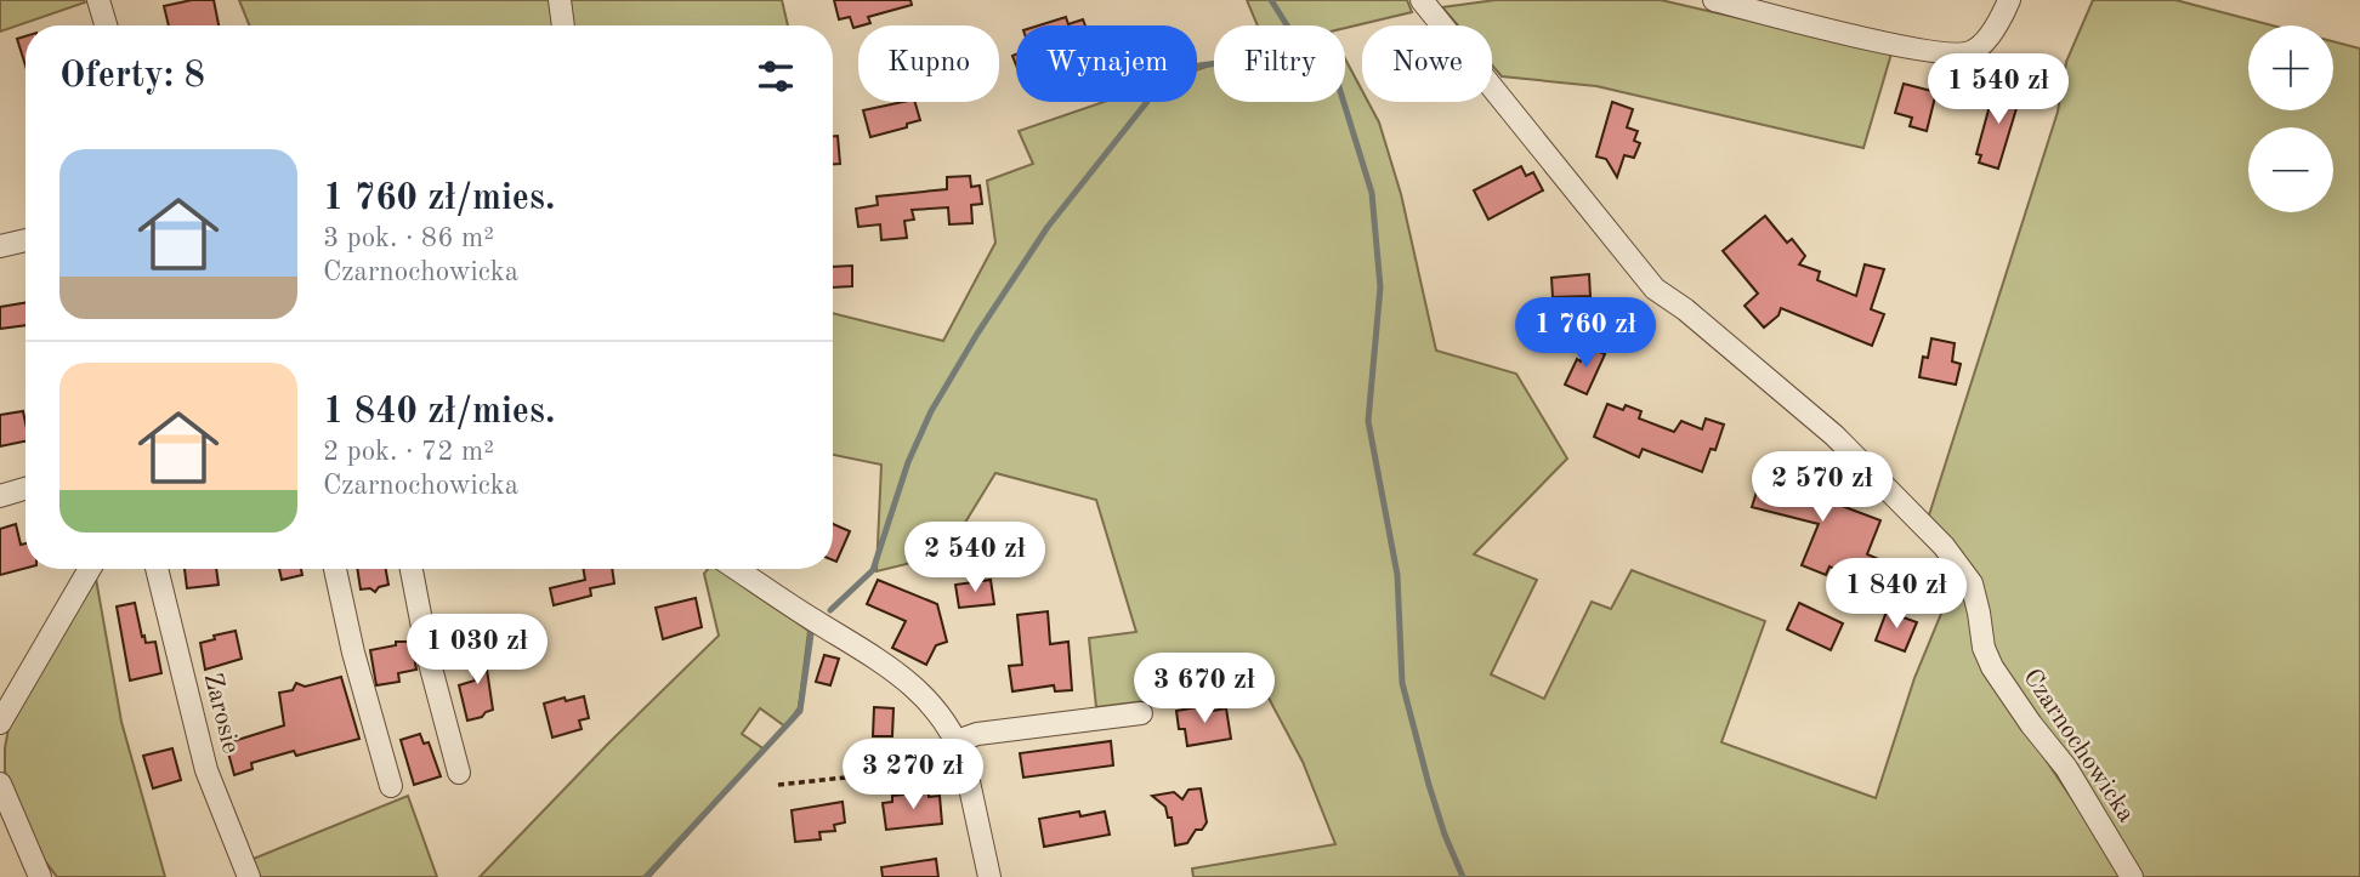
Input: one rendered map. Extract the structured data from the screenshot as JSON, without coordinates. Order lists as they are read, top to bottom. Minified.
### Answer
{"streets":{"street":["Zarosie","Czarnochowicka"]},"page":{"map_buttons":["+","−"],"chip":["Kupno","Wynajem","Filtry","Nowe"],"heading":"Oferty: 8","price":["1 540 zł","1 760 zł","2 570 zł","2 540 zł","1 840 zł","1 030 zł","3 670 zł","3 270 zł"],"list":[{"name":"1 760 zł/mies.","note":"3 pok. · 86 m² · Czarnochowicka"},{"name":"1 840 zł/mies.","note":"2 pok. · 72 m² · Czarnochowicka"}]}}
